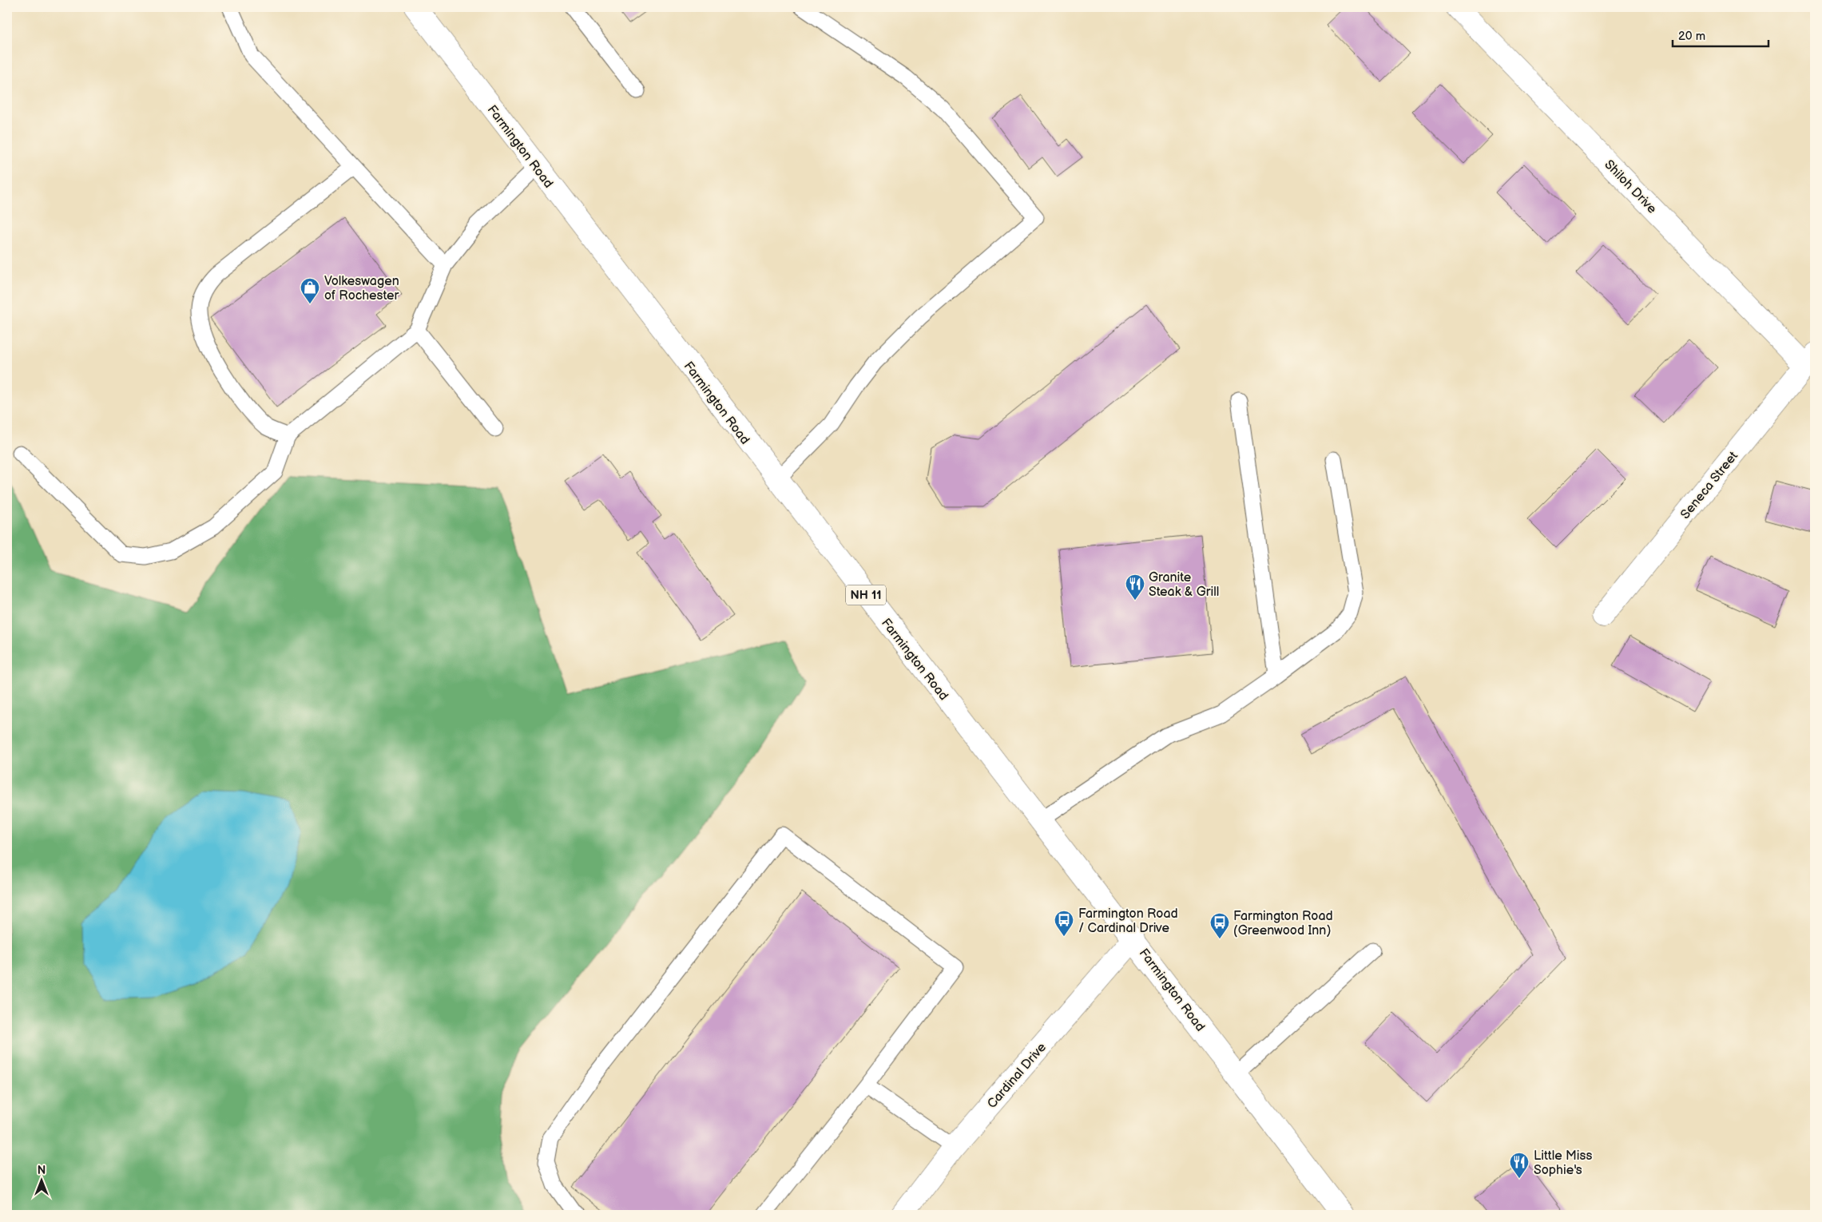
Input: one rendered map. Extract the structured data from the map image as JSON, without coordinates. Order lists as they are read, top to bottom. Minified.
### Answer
{"streets":{"main road":["Farmington Road","Shiloh Drive","Seneca Street","NH 11","Cardinal Drive"]},"crossings":[["Farmington Road","Cardinal Drive"],["Shiloh Drive","Seneca Street"]],"places":{"shop":["Volkeswagen of Rochester"],"restaurant":["Granite Steak & Grill","Little Miss Sophie's"],"bus stop":["Farmington Road / Cardinal Drive","Farmington Road (Greenwood Inn)"]},"scale_bar":"20 m","north":"top"}
